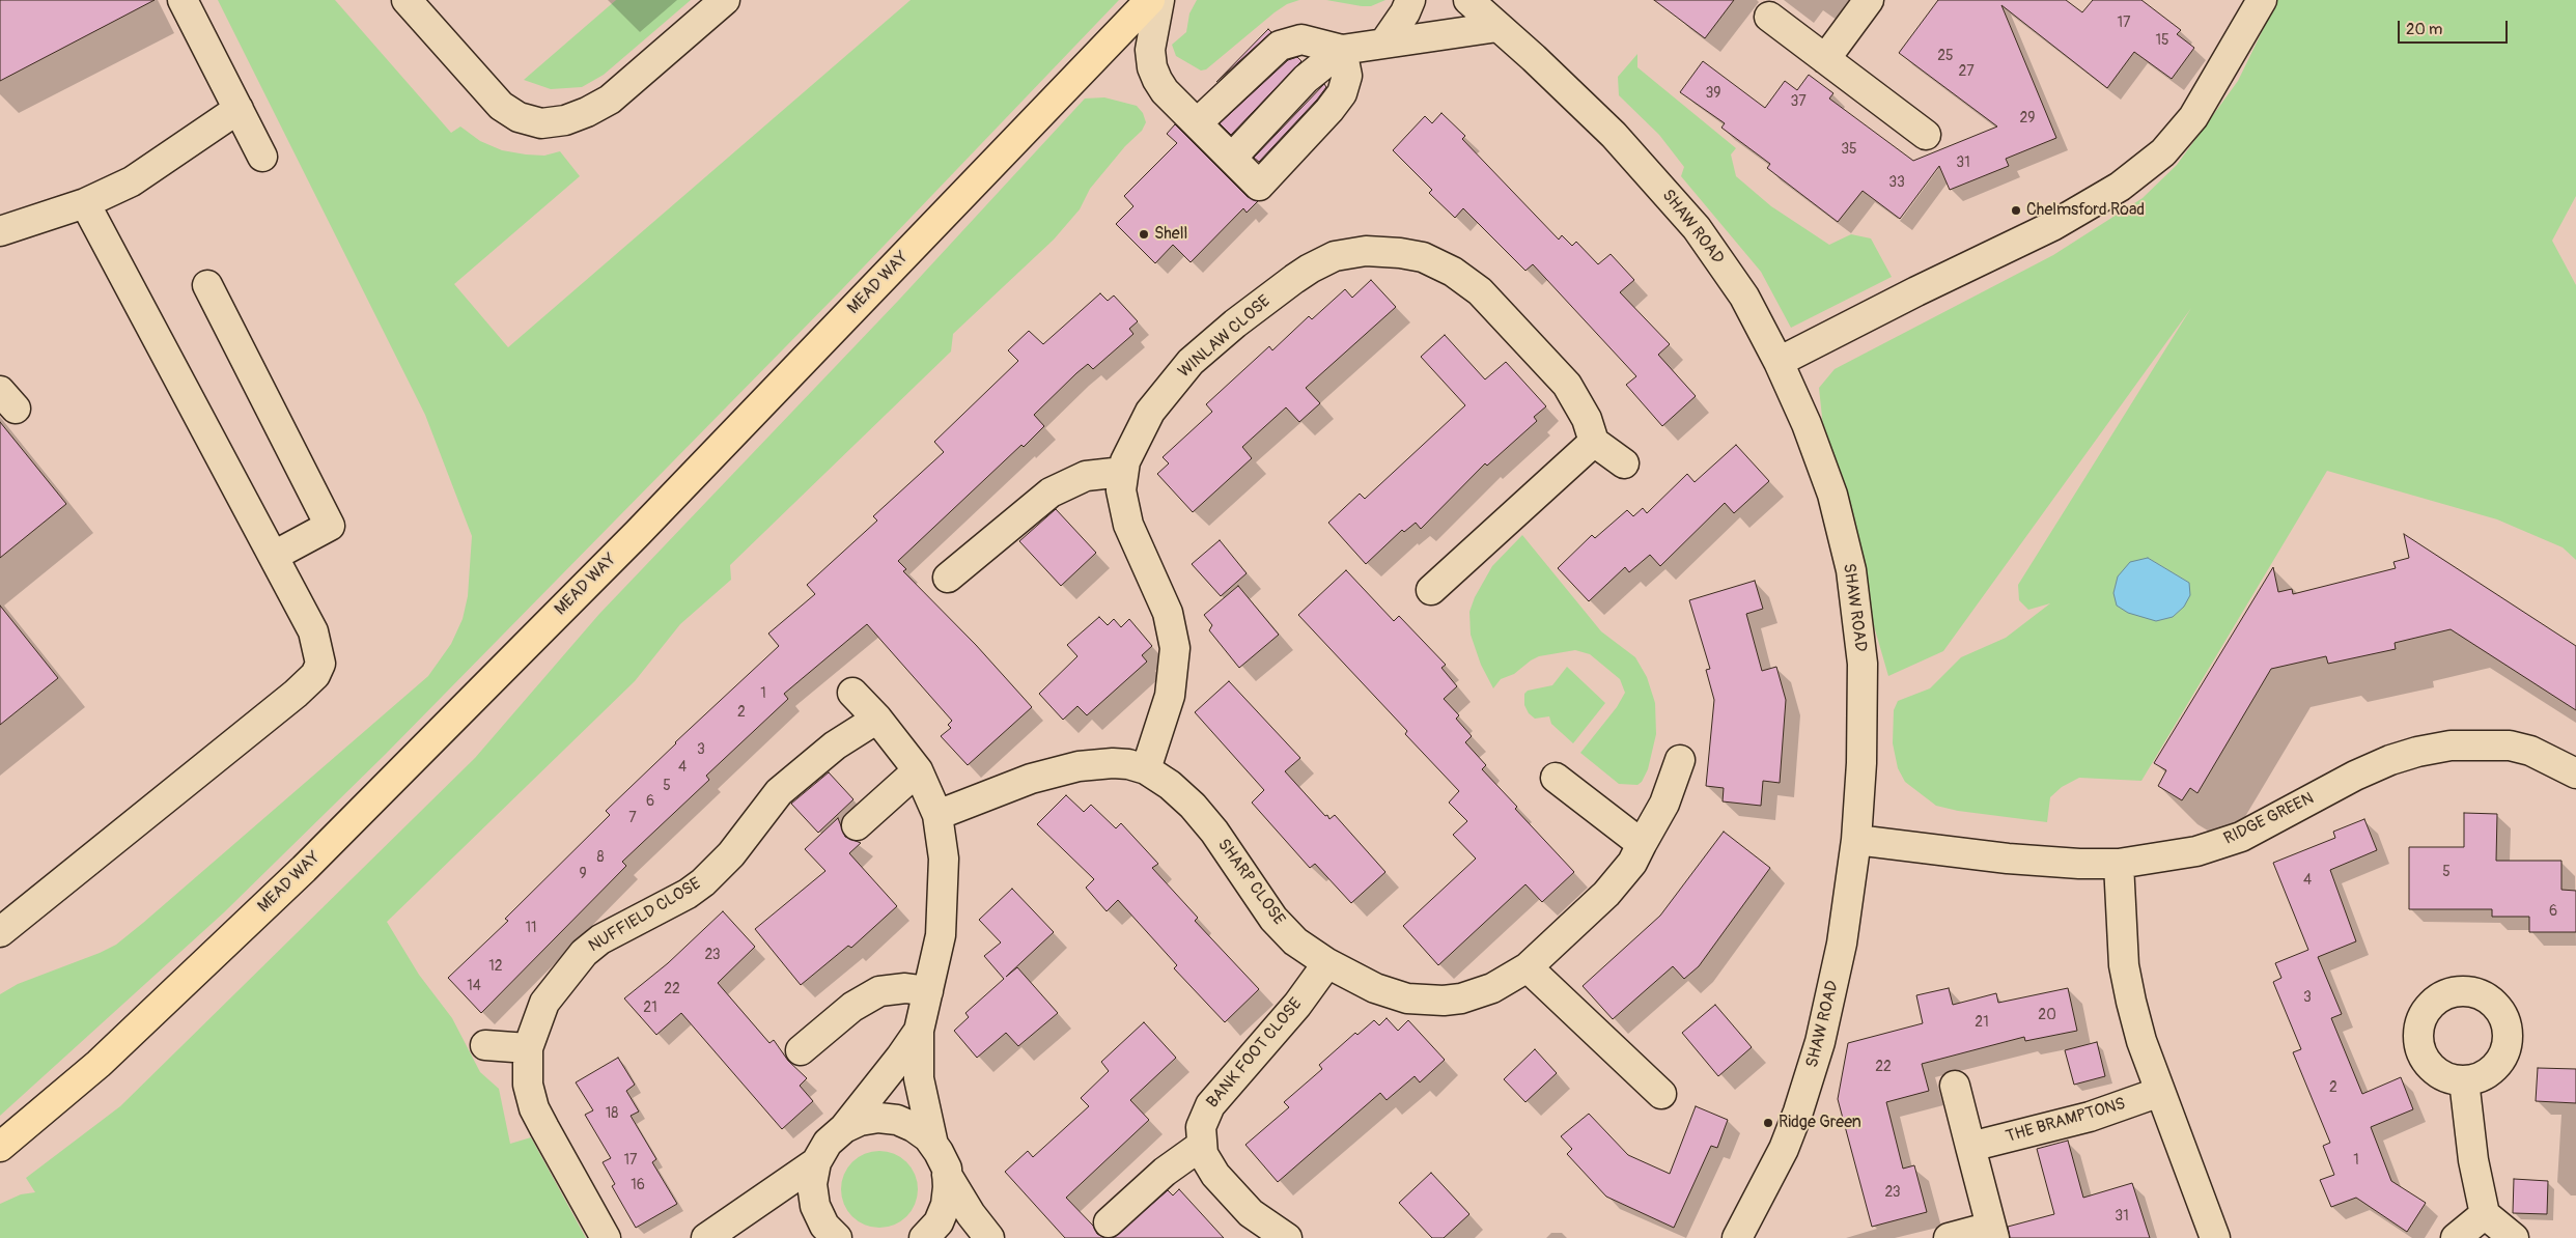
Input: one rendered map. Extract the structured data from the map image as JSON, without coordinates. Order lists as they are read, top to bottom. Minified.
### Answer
{"streets":{"main road":["MEAD WAY"],"street":["SHAW ROAD","WINLAW CLOSE","RIDGE GREEN","SHARP CLOSE","NUFFIELD CLOSE","BANK FOOT CLOSE","THE BRAMPTONS"]},"crossings":[["SHAW ROAD","RIDGE GREEN"],["WINLAW CLOSE","SHARP CLOSE"],["SHARP CLOSE","BANK FOOT CLOSE"]],"places":["Chelmsford Road","Shell","Ridge Green"],"house_numbers":["17","15","25","27","39","37","29","35","31","33","1","2","3","4","5","6","7","8","5","9","4","6","11","23","12","14","22","3","21","20","21","22","2","18","17","1","16","23","31"],"scale_bar":"20 m"}
